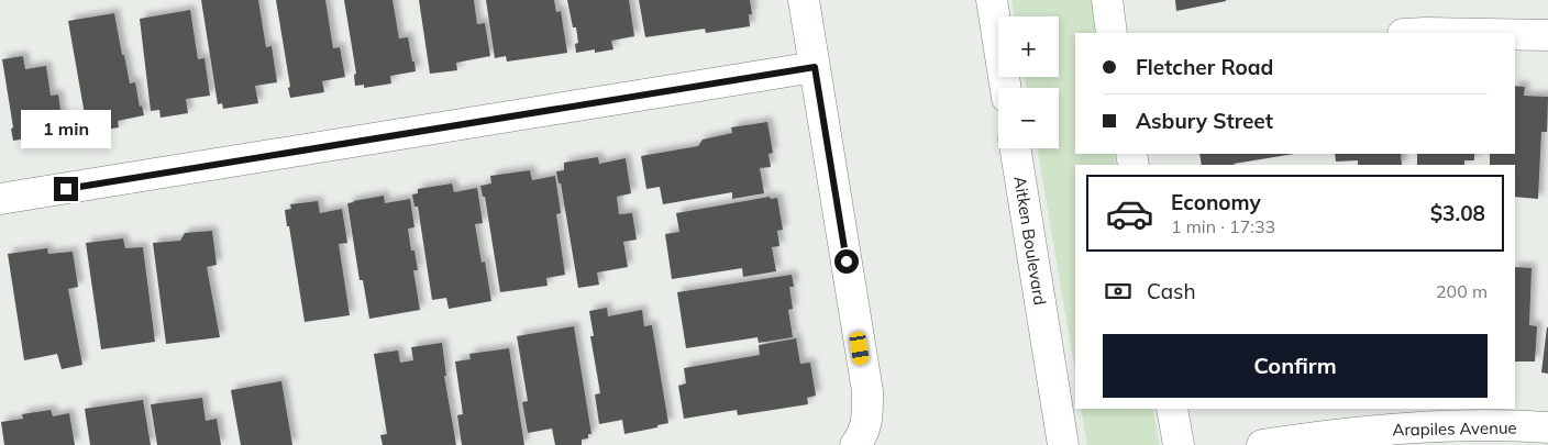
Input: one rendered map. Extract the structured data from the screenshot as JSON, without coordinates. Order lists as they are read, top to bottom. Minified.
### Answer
{"streets":{"street":["Aitken Boulevard","Arapiles Avenue"]},"page":{"map_buttons":["+","−"],"banner":["Fletcher Road","Asbury Street"],"bubble":"1 min","list":[{"name":"Economy","note":"1 min · 17:33","value":"$3.08"}],"pay":["Cash","200 m"],"buttons":"Confirm"}}
